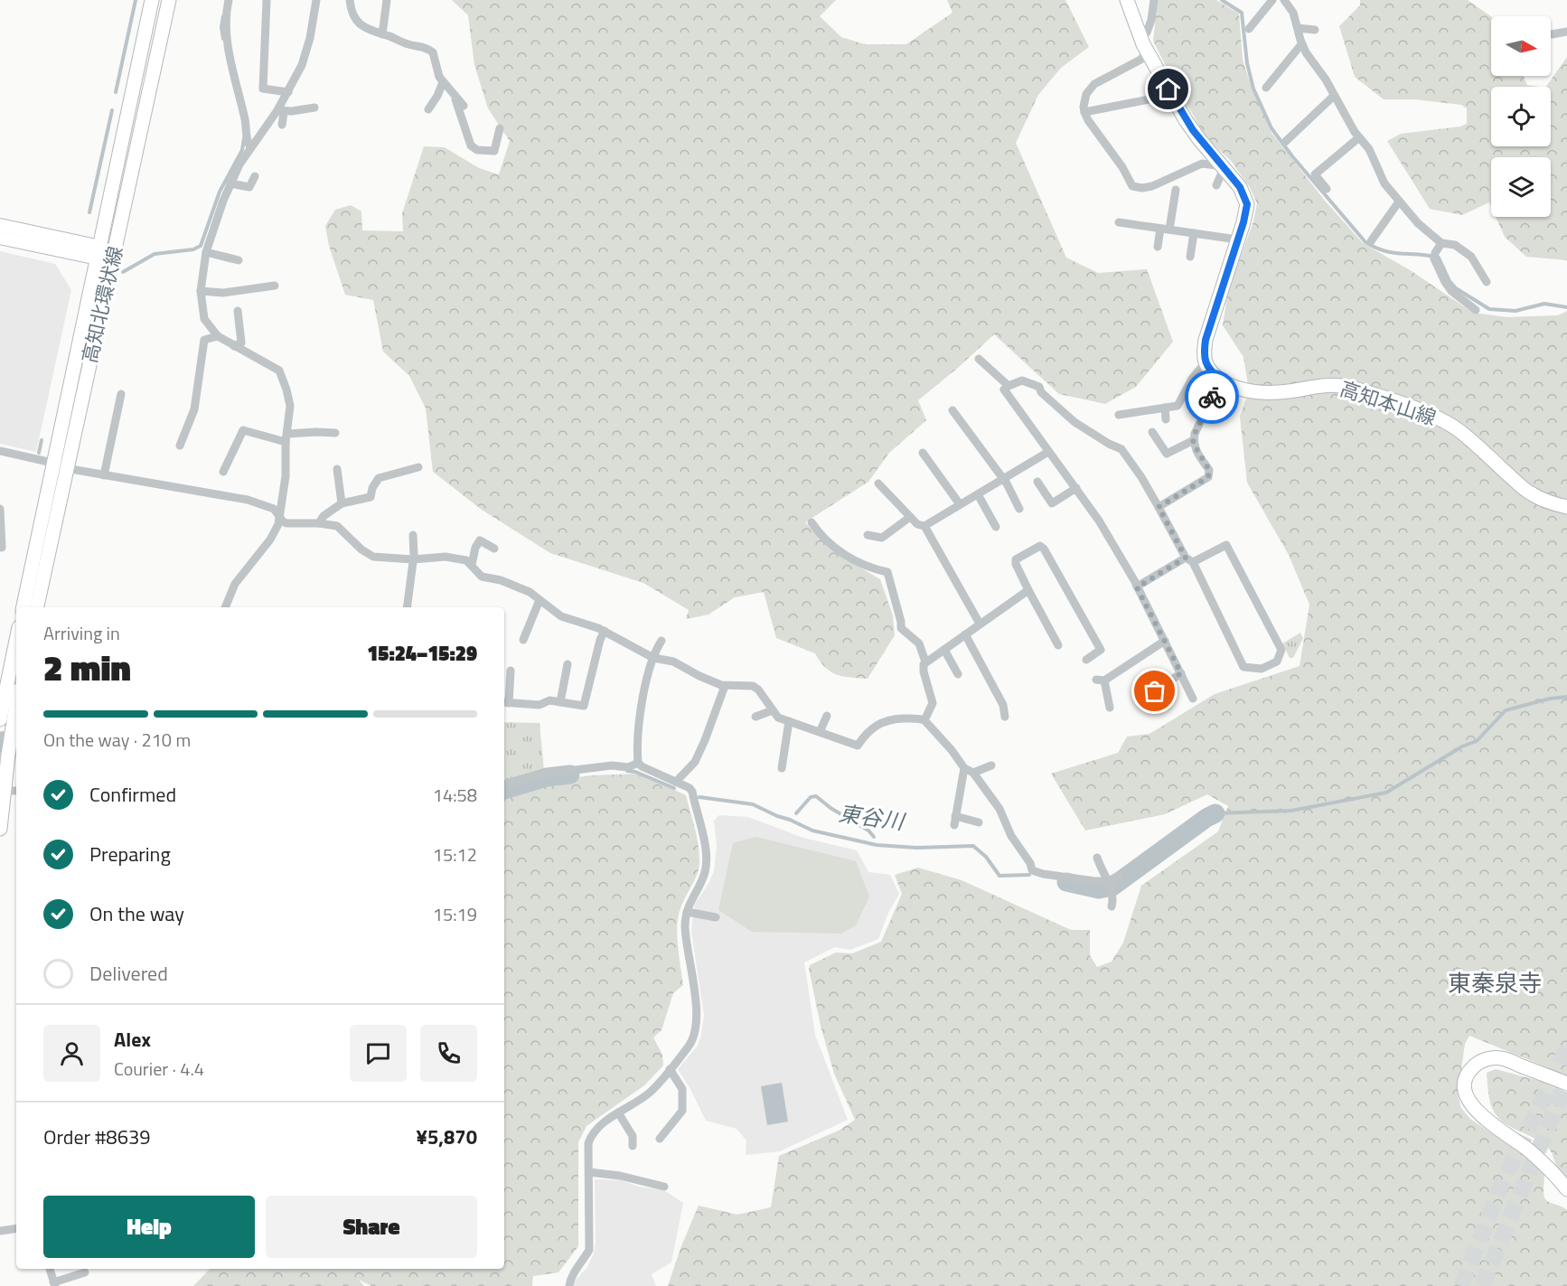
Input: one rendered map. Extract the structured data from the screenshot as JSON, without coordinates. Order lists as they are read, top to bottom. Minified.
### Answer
{"streets":{"main road":["高知北環状線","高知本山線"]},"districts":["東秦泉寺"],"water":["東谷川"],"north":"right","page":{"heading":["2 min","Arriving in","15:24–15:29"],"panel":["Alex","Courier · 4.4","Order #8639","¥5,870"],"bar":"On the way · 210 m","list":[["Confirmed","14:58"],["Preparing","15:12"],["On the way","15:19"],"Delivered"],"buttons":["Help","Share"]}}
